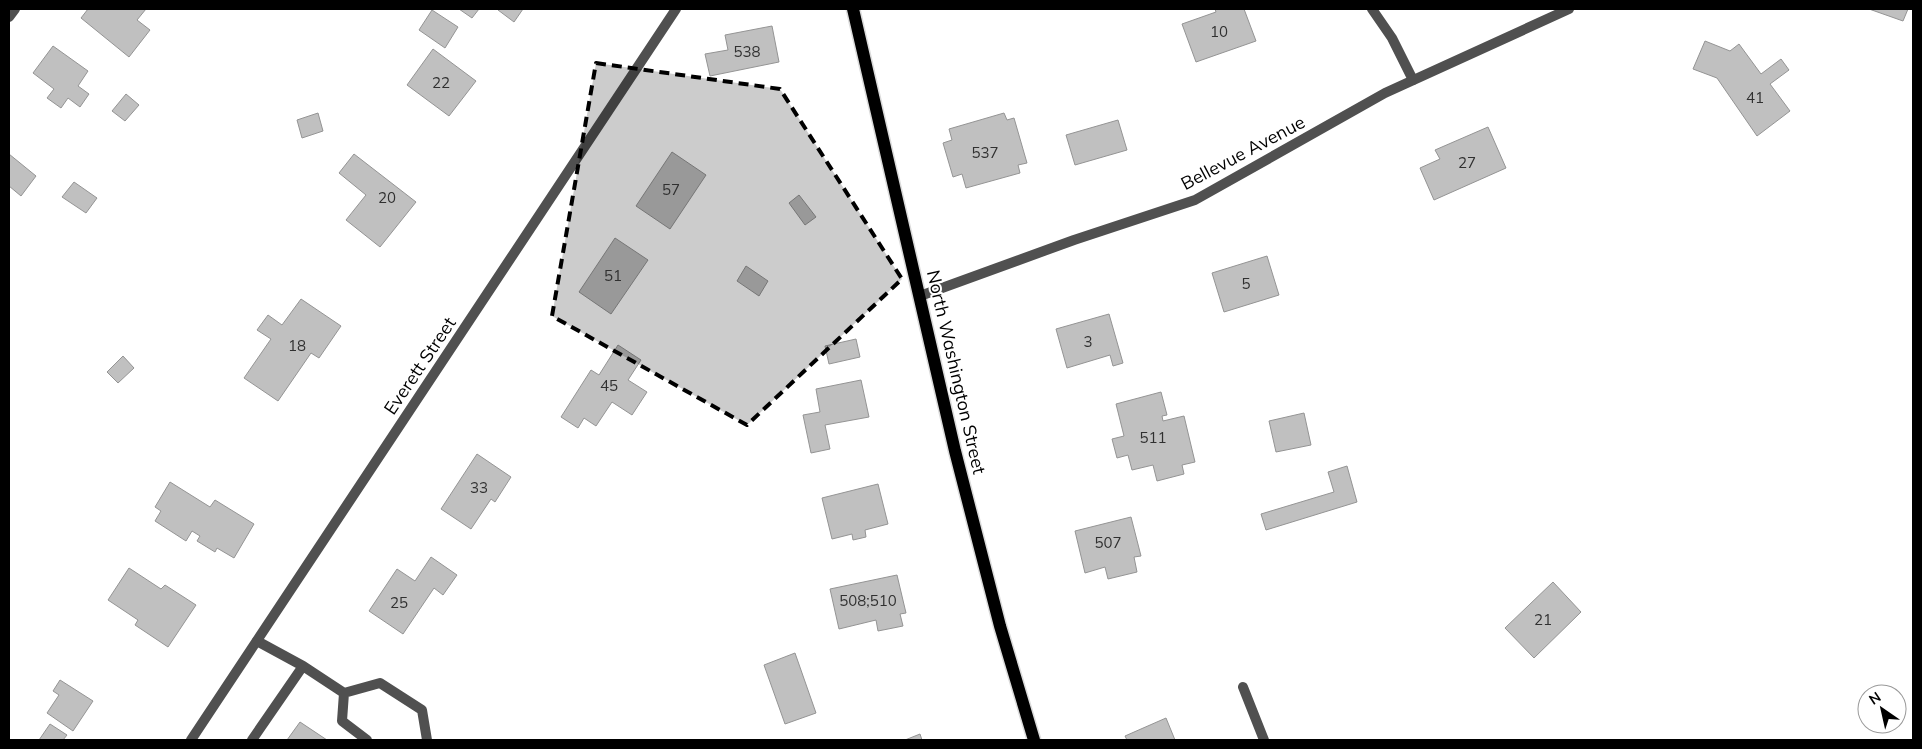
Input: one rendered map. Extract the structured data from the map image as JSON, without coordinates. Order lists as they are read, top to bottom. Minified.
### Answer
{"streets":{"main road":["North Washington Street"],"street":["Bellevue Avenue","Everett Street"]},"crossings":[["Bellevue Avenue","North Washington Street"]],"house_numbers":["10","538","22","41","537","27","57","20","51","5","3","18","45","511","33","507","508;510","25","21"],"north":"top left"}
